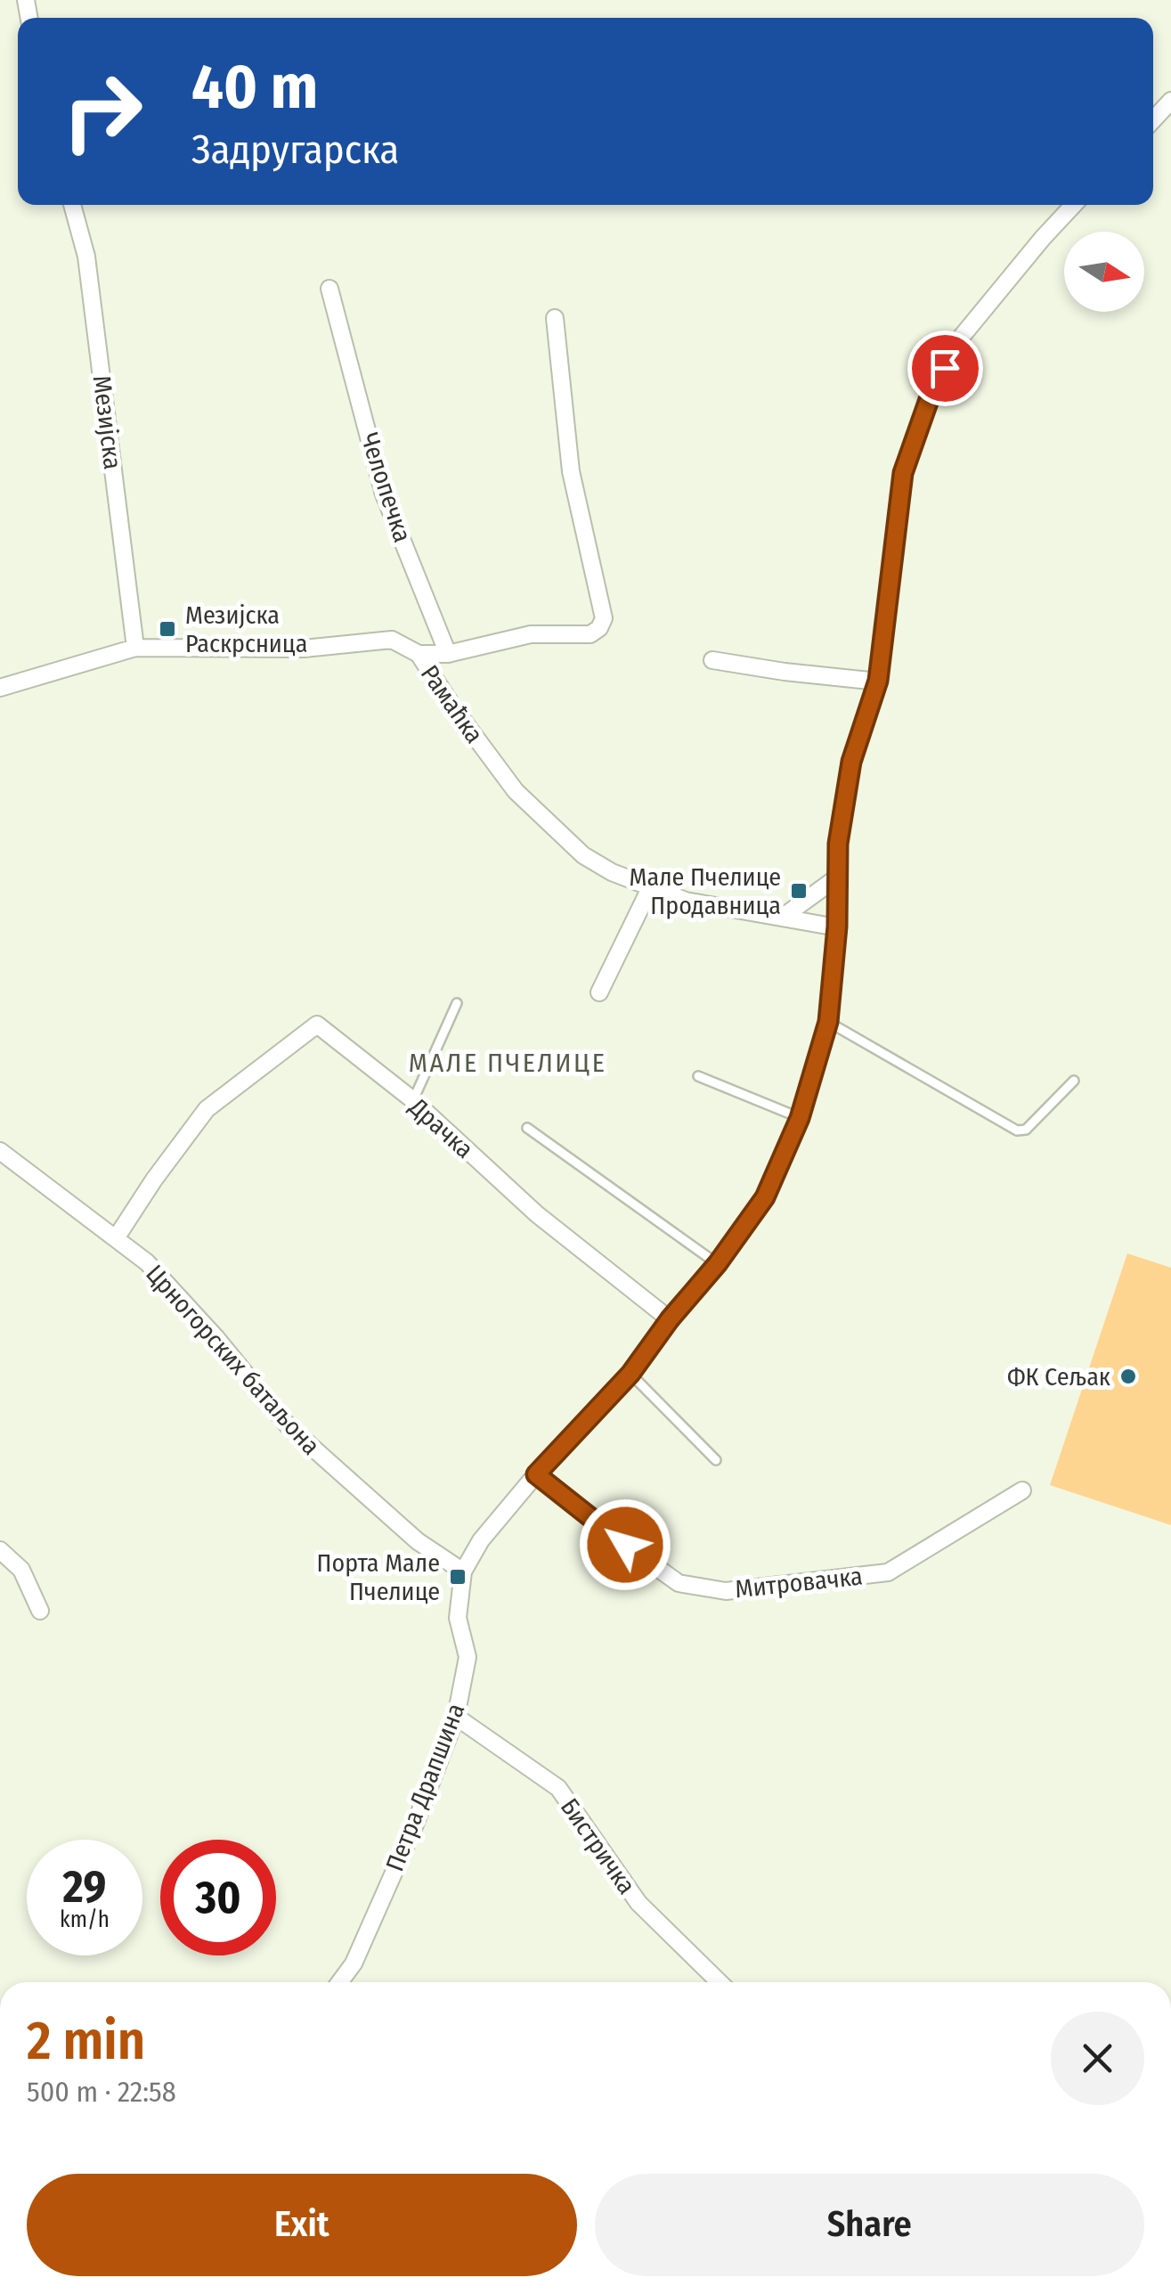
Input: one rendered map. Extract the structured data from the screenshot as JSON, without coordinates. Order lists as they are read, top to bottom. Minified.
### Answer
{"streets":{"street":["Мезијска","Челопечка","Рамаћка","Драчка","Црногорских батаљона","Митровачка","Петра Драпшина","Бистричка"]},"crossings":[["Мезијска","Рамаћка"],["Челопечка","Рамаћка"],["Драчка","Црногорских батаљона"],["Црногорских батаљона","Петра Драпшина"],["Петра Драпшина","Бистричка"]],"districts":["МАЛЕ ПЧЕЛИЦЕ"],"places":{"transit":["Мезијска Раскрсница","Мале Пчелице Продавница","Порта Мале Пчелице"],"other":["ФК Сељак"]},"north":"right","page":{"turn":["40 m","Задругарска"],"speed":"29 km/h","limit":"30","heading":["2 min","500 m · 22:58"],"buttons":["Exit","Share"]}}
